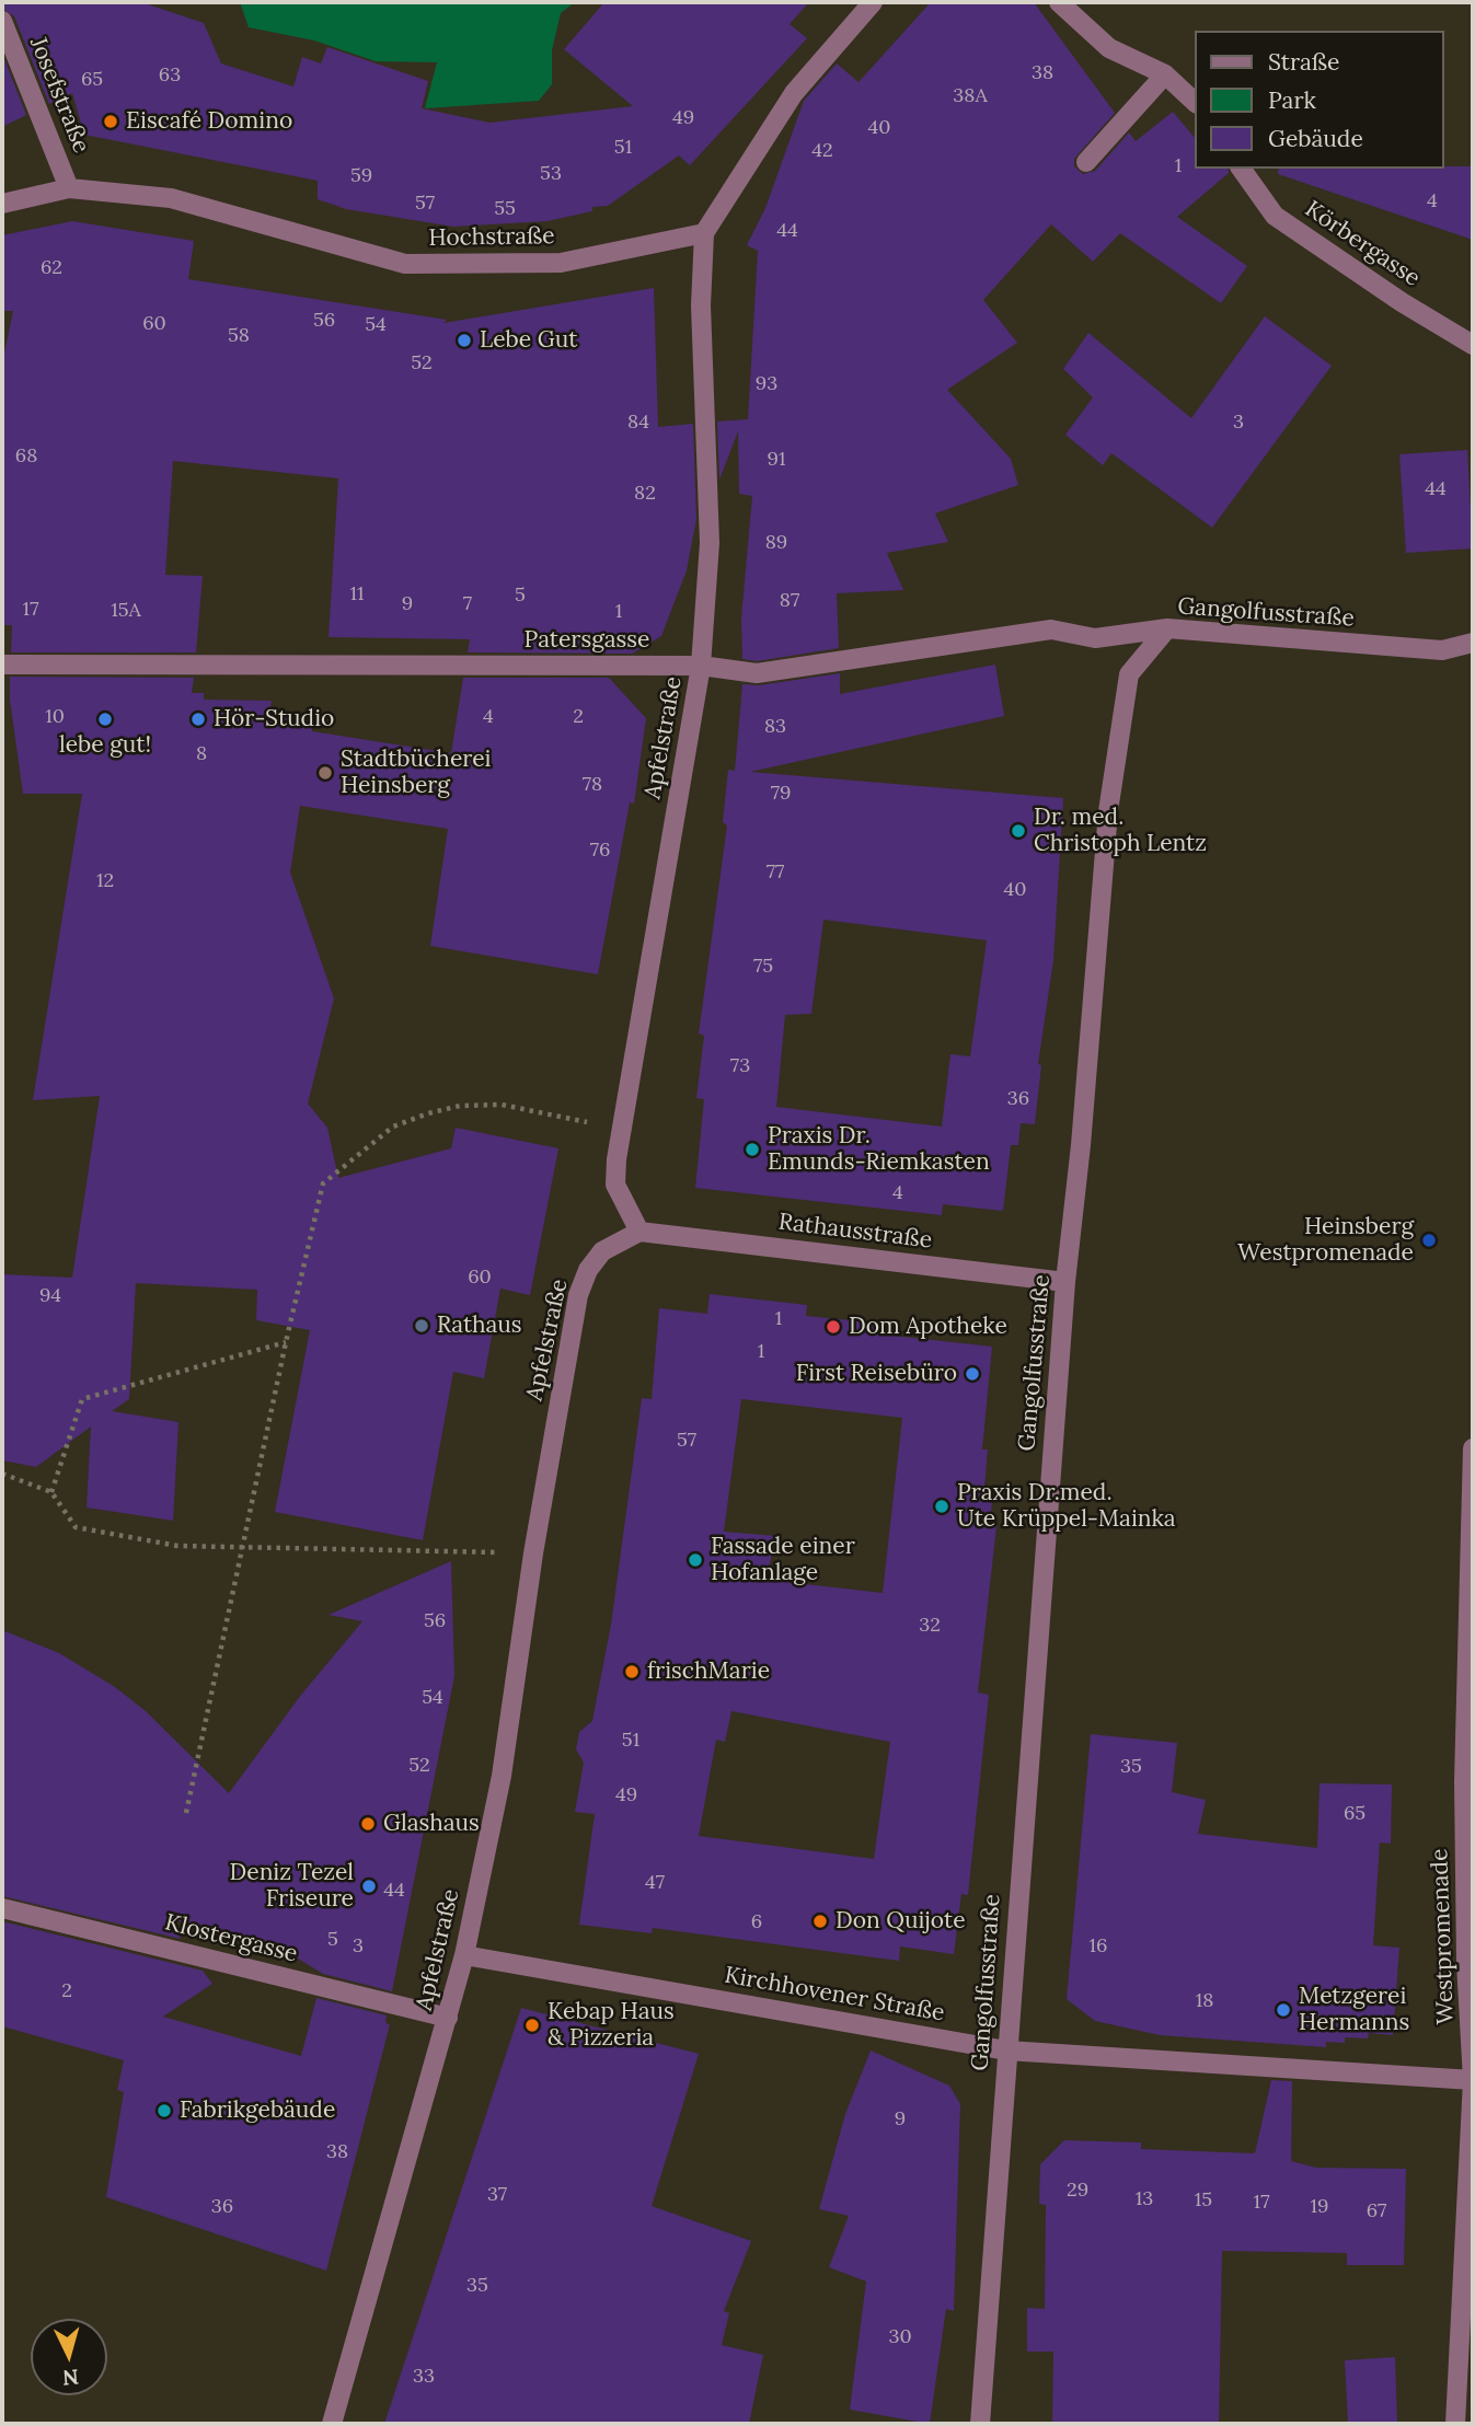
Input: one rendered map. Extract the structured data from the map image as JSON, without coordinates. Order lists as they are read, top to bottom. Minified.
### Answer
{"streets":{"street":["Josefstraße","Hochstraße","Körbergasse","Gangolfusstraße","Patersgasse","Apfelstraße","Rathausstraße","Westpromenade","Klostergasse","Kirchhovener Straße"]},"crossings":[["Josefstraße","Hochstraße"],["Hochstraße","Apfelstraße"],["Gangolfusstraße","Patersgasse"],["Gangolfusstraße","Rathausstraße"],["Gangolfusstraße","Kirchhovener Straße"],["Patersgasse","Apfelstraße"],["Apfelstraße","Rathausstraße"],["Apfelstraße","Klostergasse"],["Apfelstraße","Kirchhovener Straße"],["Westpromenade","Kirchhovener Straße"]],"places":["Eiscafé Domino","Lebe Gut","lebe gut!","Hör-Studio","Stadtbücherei Heinsberg","Dr. med. Christoph Lentz","Praxis Dr. Emunds-Riemkasten","Heinsberg Westpromenade","Rathaus","Dom Apotheke","First Reisebüro","Praxis Dr.med. Ute Krüppel-Mainka","Fassade einer Hofanlage","frischMarie","Glashaus","Deniz Tezel Friseure","Don Quijote","Metzgerei Hermanns","Kebap Haus & Pizzeria","Fabrikgebäude"],"house_numbers":["38","63","65","38A","49","40","51","42","1","53","59","4","57","55","44","62","56","60","54","58","52","93","84","3","68","91","44","82","89","11","5","87","9","7","17","15A","1","10","4","2","83","8","78","79","76","77","12","40","75","73","36","4","60","94","1","1","57","56","32","54","51","52","35","49","65","47","44","6","5","3","16","2","18","9","38","29","37","13","15","17","36","19","67","35","30","33"],"legend":["Straße","Park","Gebäude"],"north":"bottom"}
